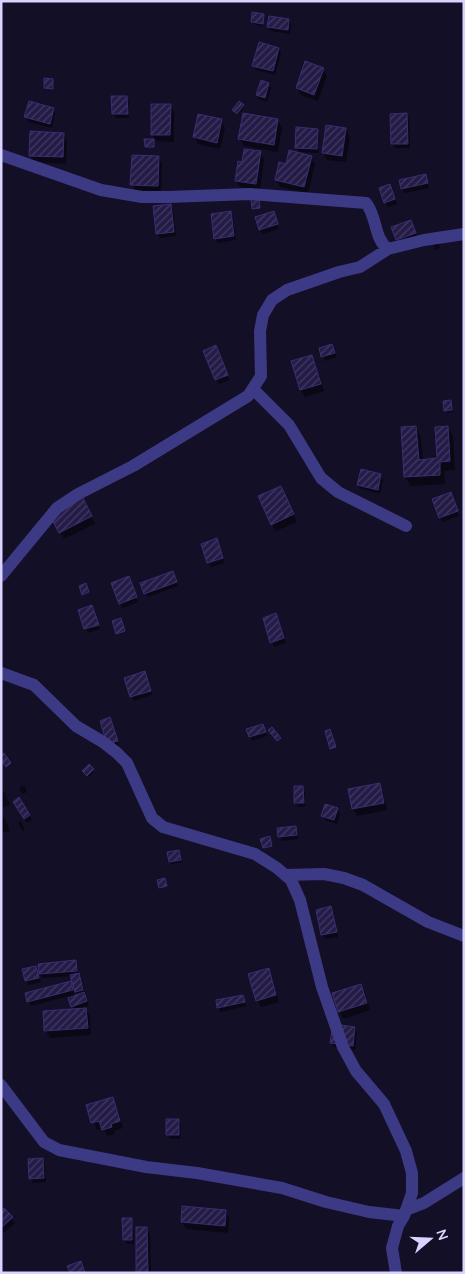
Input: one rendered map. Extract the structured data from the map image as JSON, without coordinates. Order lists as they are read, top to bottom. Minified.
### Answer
{"north":"right"}
